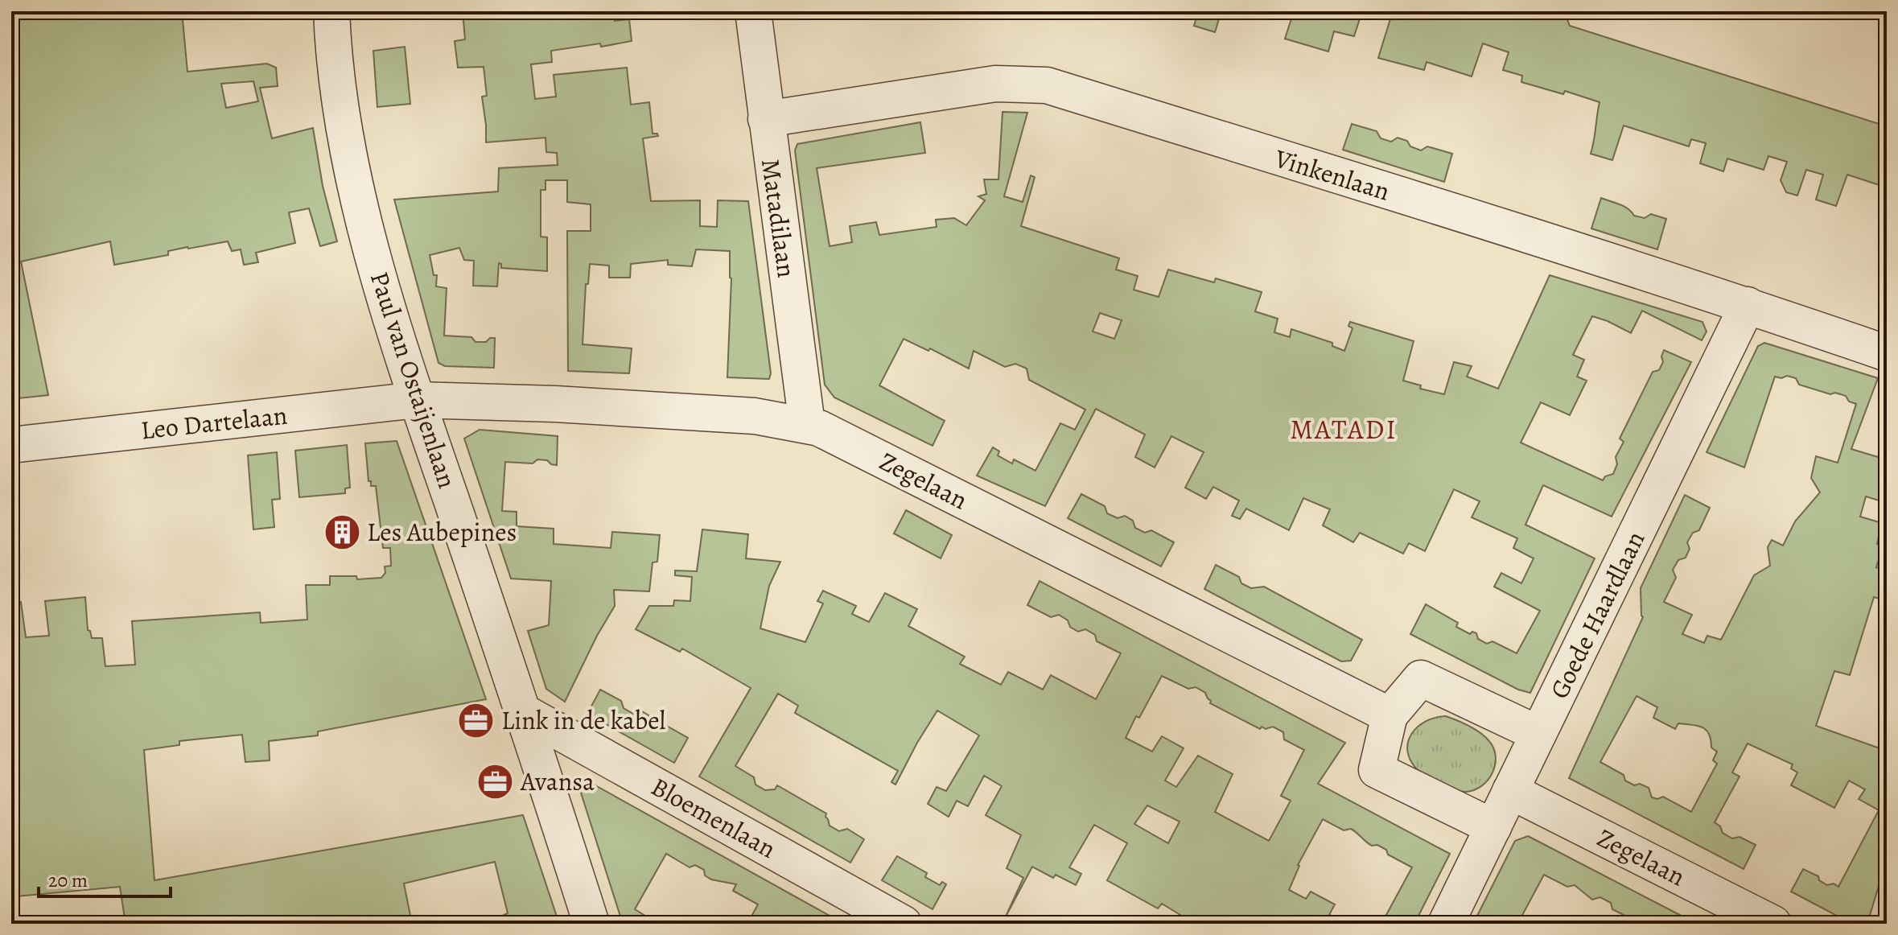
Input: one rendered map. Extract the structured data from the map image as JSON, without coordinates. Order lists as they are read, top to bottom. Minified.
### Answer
{"streets":{"street":["Vinkenlaan","Matadilaan","Paul van Ostaijenlaan","Leo Dartelaan","Zegelaan","Goede Haardlaan","Bloemenlaan"]},"crossings":[["Vinkenlaan","Matadilaan"],["Vinkenlaan","Goede Haardlaan"],["Matadilaan","Zegelaan"],["Paul van Ostaijenlaan","Leo Dartelaan"],["Paul van Ostaijenlaan","Zegelaan"],["Paul van Ostaijenlaan","Bloemenlaan"],["Leo Dartelaan","Zegelaan"],["Zegelaan","Goede Haardlaan"]],"districts":["MATADI"],"places":{"building":["Les Aubepines"],"office":["Link in de kabel","Avansa"]},"scale_bar":"20 m"}
